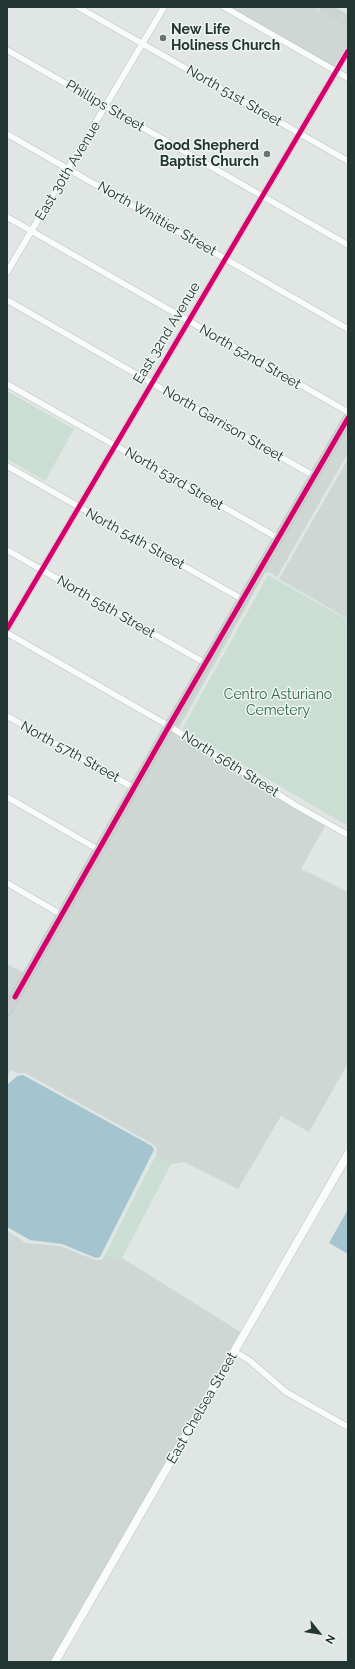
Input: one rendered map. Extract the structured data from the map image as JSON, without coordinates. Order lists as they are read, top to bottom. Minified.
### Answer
{"streets":{"street":["North 51st Street","Phillips Street","East 30th Avenue","North Whittier Street","East 32nd Avenue","North 52nd Street","North Garrison Street","North 53rd Street","North 54th Street","North 55th Street","North 57th Street","North 56th Street","East Chelsea Street"]},"crossings":[["North 51st Street","East 30th Avenue"],["North 51st Street","East 32nd Avenue"],["Phillips Street","East 30th Avenue"],["Phillips Street","East 32nd Avenue"],["East 30th Avenue","North Whittier Street"],["East 30th Avenue","North 52nd Street"],["North Whittier Street","East 32nd Avenue"],["East 32nd Avenue","North 52nd Street"],["East 32nd Avenue","North Garrison Street"],["East 32nd Avenue","North 53rd Street"],["East 32nd Avenue","North 54th Street"],["East 32nd Avenue","North 55th Street"]],"parks":["Centro Asturiano Cemetery"],"places":["New Life Holiness Church","Good Shepherd Baptist Church"],"north":"bottom right"}
